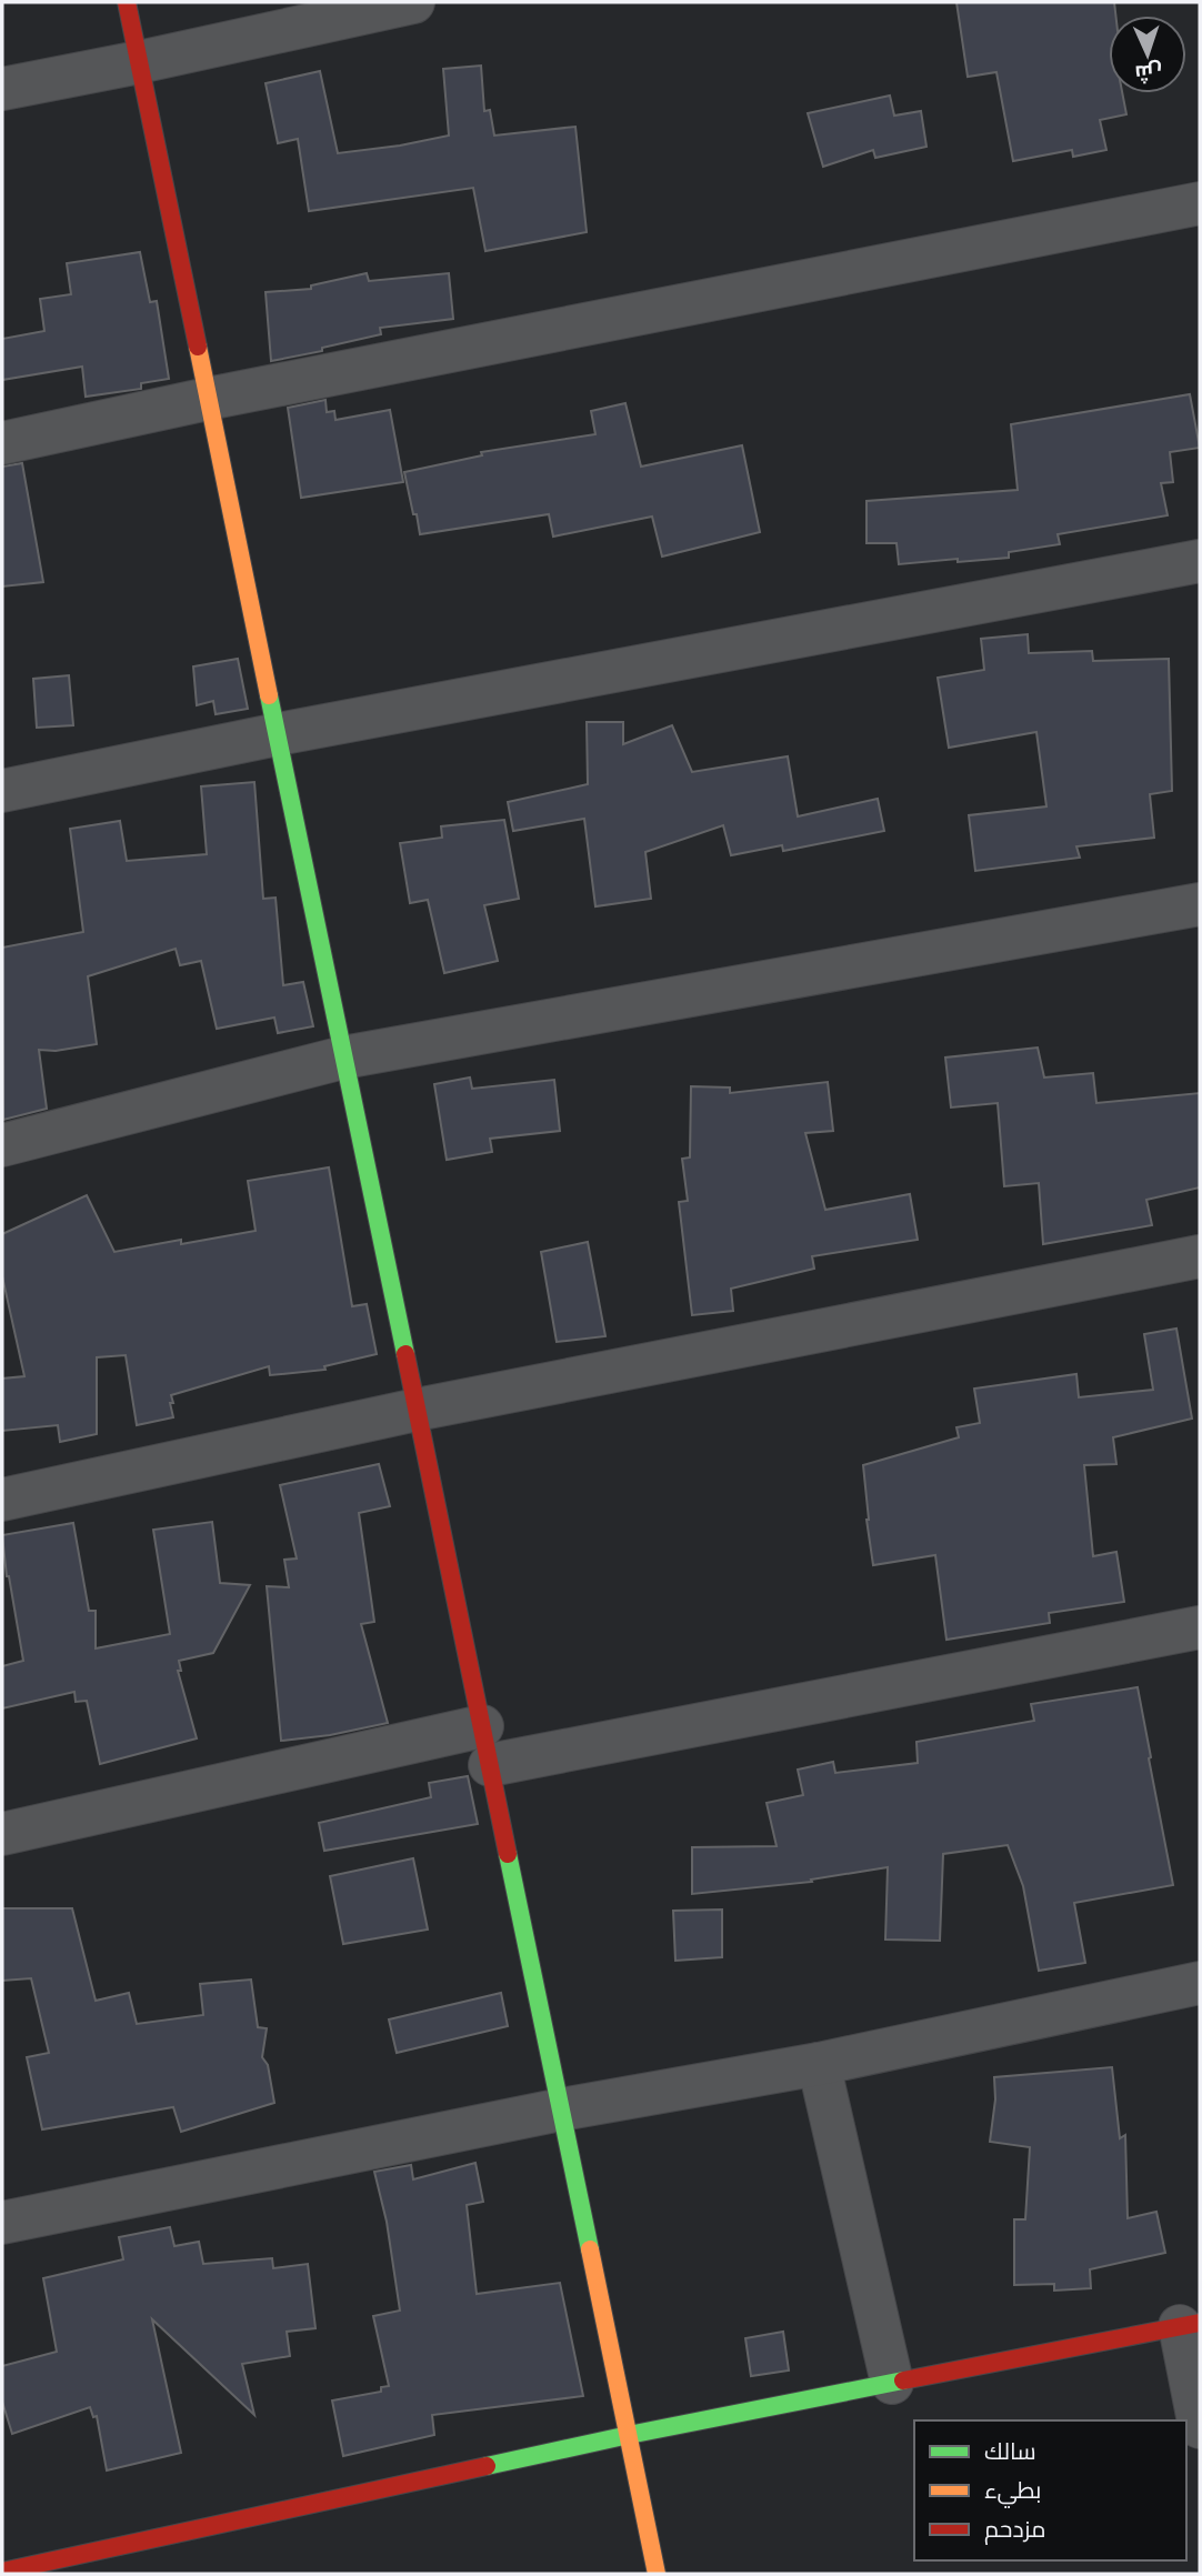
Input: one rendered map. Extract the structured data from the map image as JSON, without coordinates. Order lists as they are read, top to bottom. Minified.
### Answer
{"legend":["سالك","بطيء","مزدحم"],"north":"bottom"}
